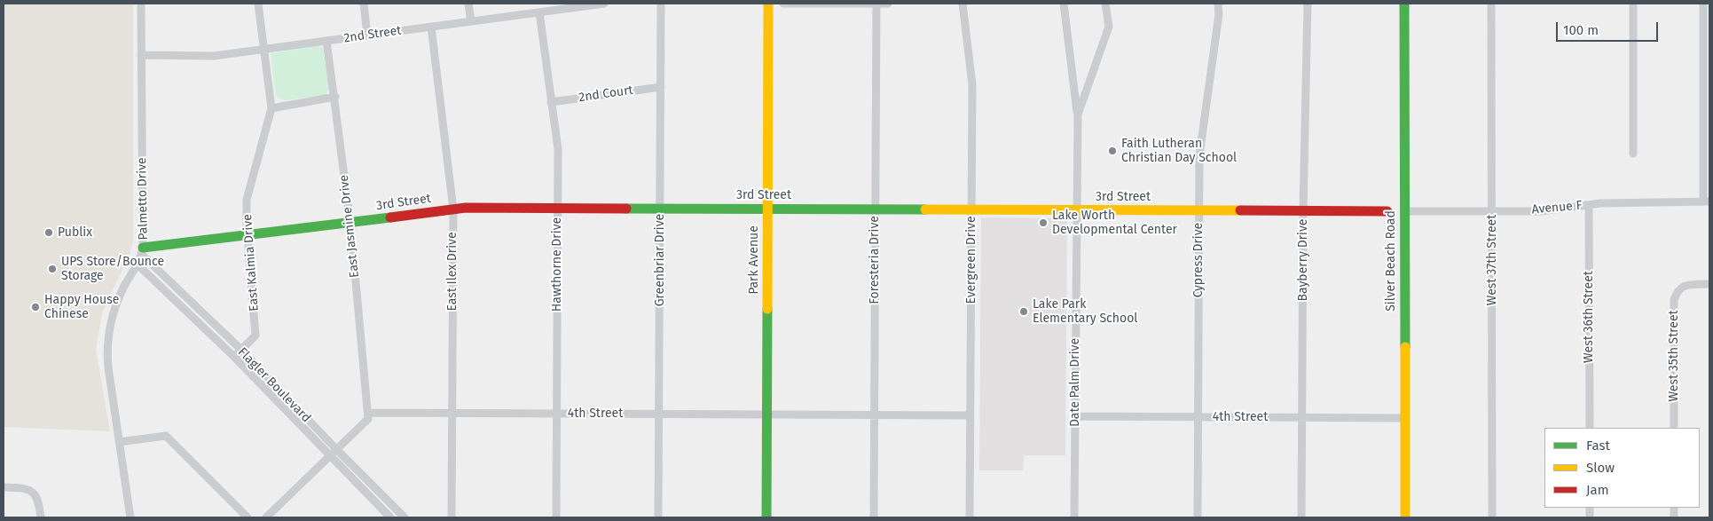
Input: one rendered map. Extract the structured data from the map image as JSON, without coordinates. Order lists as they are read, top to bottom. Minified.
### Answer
{"streets":{"street":["2nd Street","2nd Court","3rd Street","Palmetto Drive","Avenue F","East Jasmine Drive","Greenbriar Drive","Park Avenue","Foresteria Drive","Evergreen Drive","Cypress Drive","Bayberry Drive","West 37th Street","Silver Beach Road","East Kalmia Drive","Hawthorne Drive","East Ilex Drive","West 36th Street","West 35th Street","Date Palm Drive","Flagler Boulevard","4th Street"]},"crossings":[["2nd Street","Palmetto Drive"],["2nd Street","East Jasmine Drive"],["2nd Street","East Kalmia Drive"],["2nd Street","Hawthorne Drive"],["2nd Street","East Ilex Drive"],["2nd Court","Greenbriar Drive"],["2nd Court","Hawthorne Drive"],["3rd Street","Palmetto Drive"],["3rd Street","East Jasmine Drive"],["3rd Street","Greenbriar Drive"],["3rd Street","Park Avenue"],["3rd Street","Foresteria Drive"],["3rd Street","Evergreen Drive"],["3rd Street","Cypress Drive"],["3rd Street","Bayberry Drive"],["3rd Street","East Kalmia Drive"],["3rd Street","Hawthorne Drive"],["3rd Street","East Ilex Drive"],["3rd Street","Date Palm Drive"],["3rd Street","Flagler Boulevard"],["Palmetto Drive","Flagler Boulevard"],["Avenue F","West 37th Street"],["Avenue F","Silver Beach Road"],["Avenue F","West 36th Street"],["East Jasmine Drive","4th Street"],["Greenbriar Drive","4th Street"],["Park Avenue","4th Street"],["Foresteria Drive","4th Street"],["Evergreen Drive","4th Street"],["Cypress Drive","4th Street"],["Bayberry Drive","4th Street"],["Silver Beach Road","4th Street"],["East Kalmia Drive","Flagler Boulevard"],["Hawthorne Drive","4th Street"],["East Ilex Drive","4th Street"],["Date Palm Drive","4th Street"]],"places":["Faith Lutheran Christian Day School","Lake Worth Developmental Center","Publix","UPS Store/Bounce Storage","Happy House Chinese","Lake Park Elementary School"],"legend":["Fast","Slow","Jam"],"scale_bar":"100 m"}
